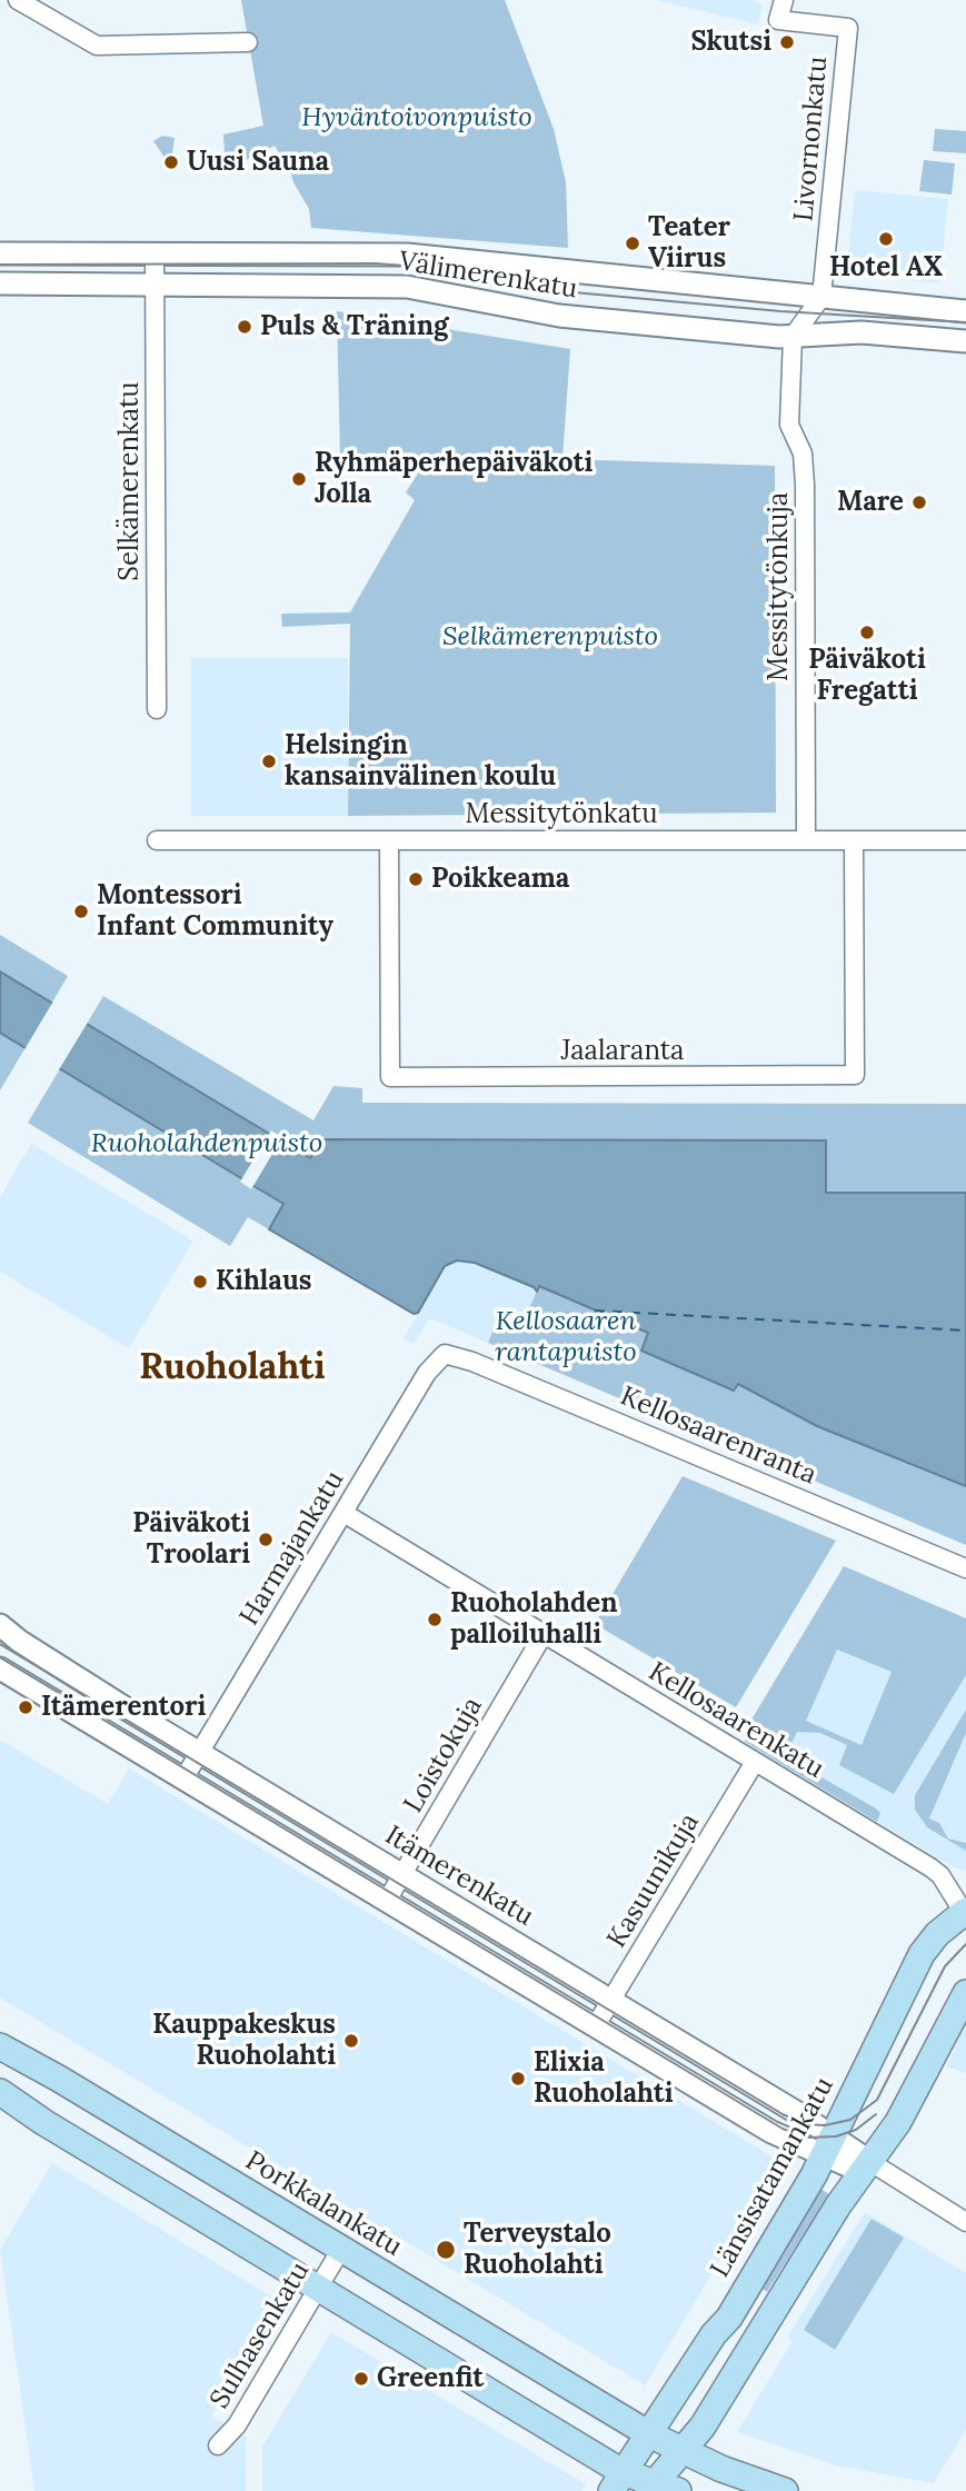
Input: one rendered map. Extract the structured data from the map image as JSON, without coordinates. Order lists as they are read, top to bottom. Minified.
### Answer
{"streets":{"main road":["Länsisatamankatu","Porkkalankatu"],"street":["Livornonkatu","Välimerenkatu","Selkämerenkatu","Messitytönkuja","Messitytönkatu","Jaalaranta","Kellosaarenranta","Harmajankatu","Kellosaarenkatu","Loistokuja","Itämerenkatu","Kasuunikuja","Sulhasenkatu"]},"crossings":[["Livornonkatu","Välimerenkatu"],["Välimerenkatu","Selkämerenkatu"],["Välimerenkatu","Messitytönkuja"],["Messitytönkuja","Messitytönkatu"],["Messitytönkatu","Jaalaranta"],["Kellosaarenranta","Harmajankatu"],["Harmajankatu","Kellosaarenkatu"],["Harmajankatu","Itämerenkatu"],["Kellosaarenkatu","Loistokuja"],["Kellosaarenkatu","Kasuunikuja"],["Kellosaarenkatu","Länsisatamankatu"],["Loistokuja","Itämerenkatu"],["Itämerenkatu","Kasuunikuja"],["Itämerenkatu","Länsisatamankatu"],["Länsisatamankatu","Porkkalankatu"],["Porkkalankatu","Sulhasenkatu"]],"districts":["Ruoholahti"],"parks":["Hyväntoivonpuisto","Selkämerenpuisto","Ruoholahdenpuisto","Kellosaaren rantapuisto"],"places":["Skutsi","Uusi Sauna","Hotel AX","Teater Viirus","Puls & Träning","Ryhmäperhepäiväkoti Jolla","Mare","Päiväkoti Fregatti","Helsingin kansainvälinen koulu","Poikkeama","Montessori Infant Community","Kihlaus","Päiväkoti Troolari","Ruoholahden palloiluhalli","Itämerentori","Kauppakeskus Ruoholahti","Elixia Ruoholahti","Terveystalo Ruoholahti","Greenfit"]}
